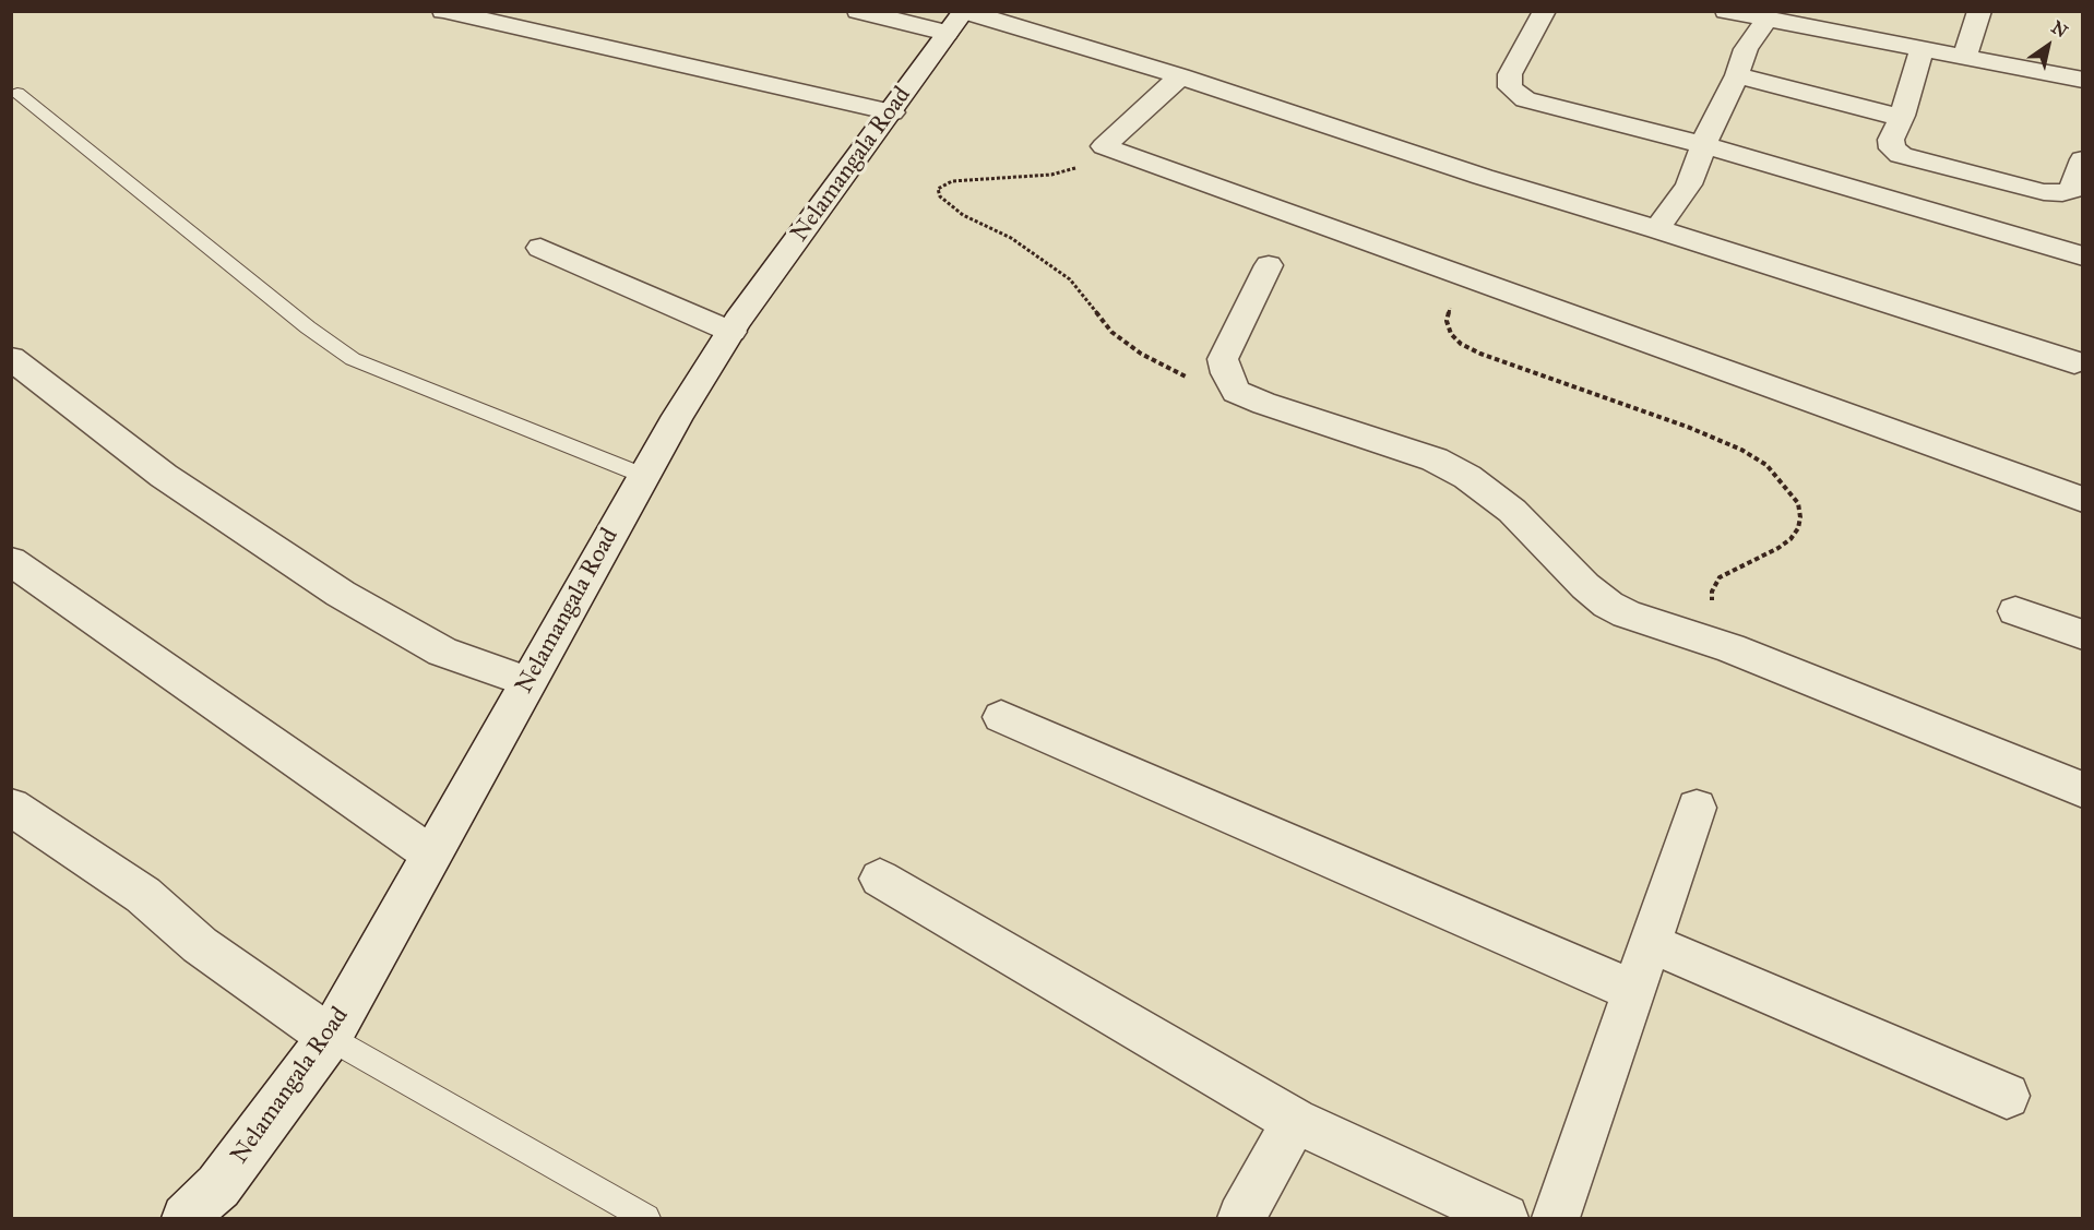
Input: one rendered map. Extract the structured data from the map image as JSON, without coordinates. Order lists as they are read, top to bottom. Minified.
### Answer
{"streets":{"street":["Nelamangala Road"]},"north":"top right"}
